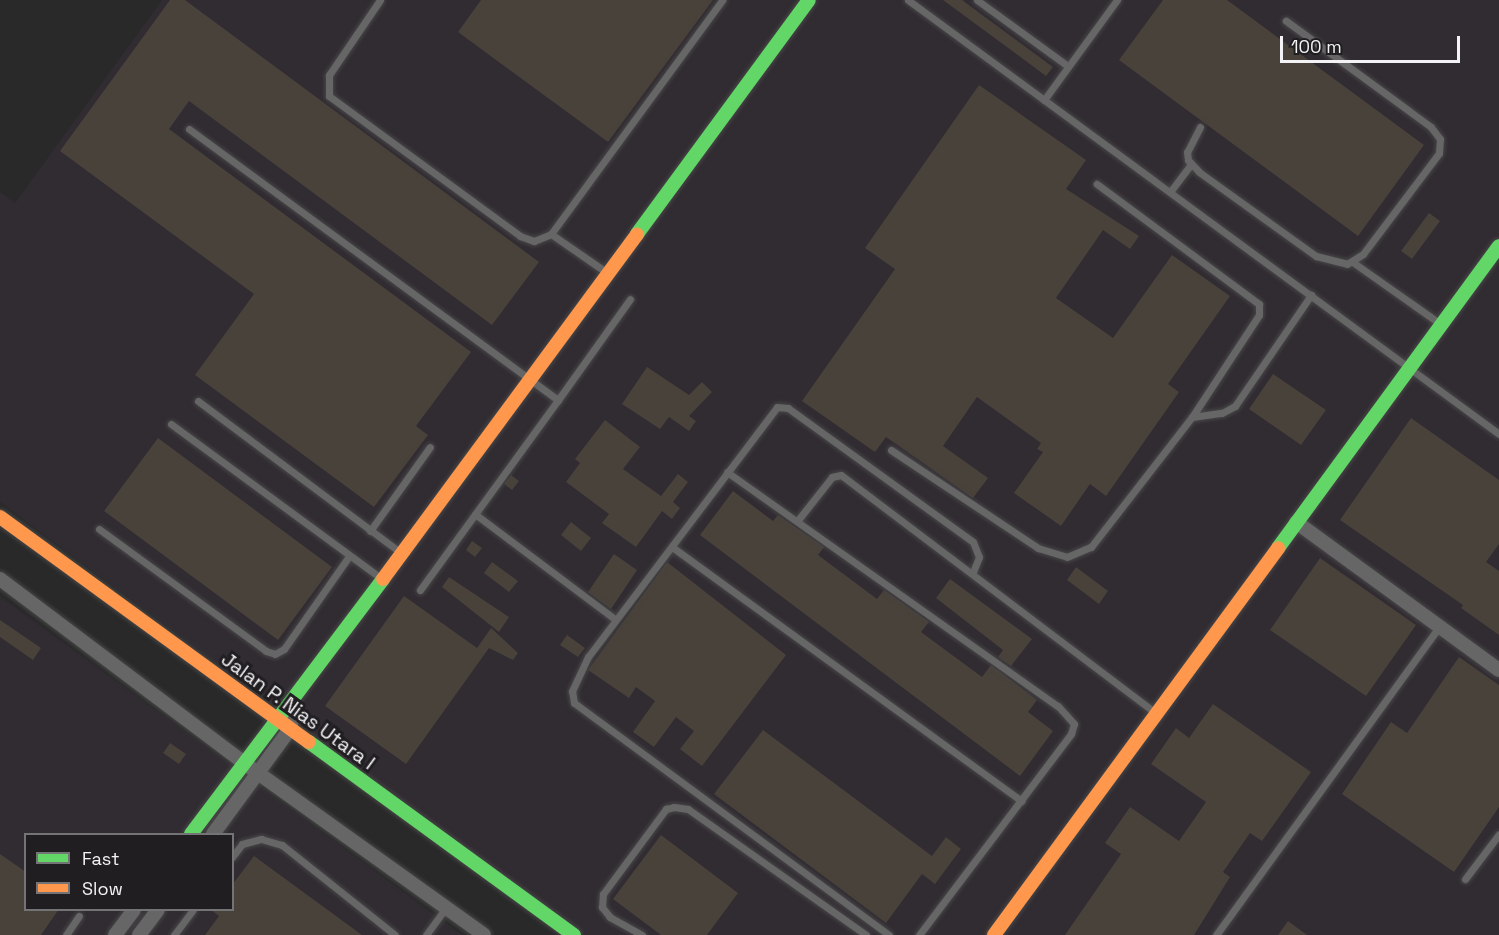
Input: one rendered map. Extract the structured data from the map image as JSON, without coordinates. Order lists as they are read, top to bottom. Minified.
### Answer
{"streets":{"street":["Jalan P. Nias Utara I"]},"legend":["Fast","Slow"],"scale_bar":"100 m"}
